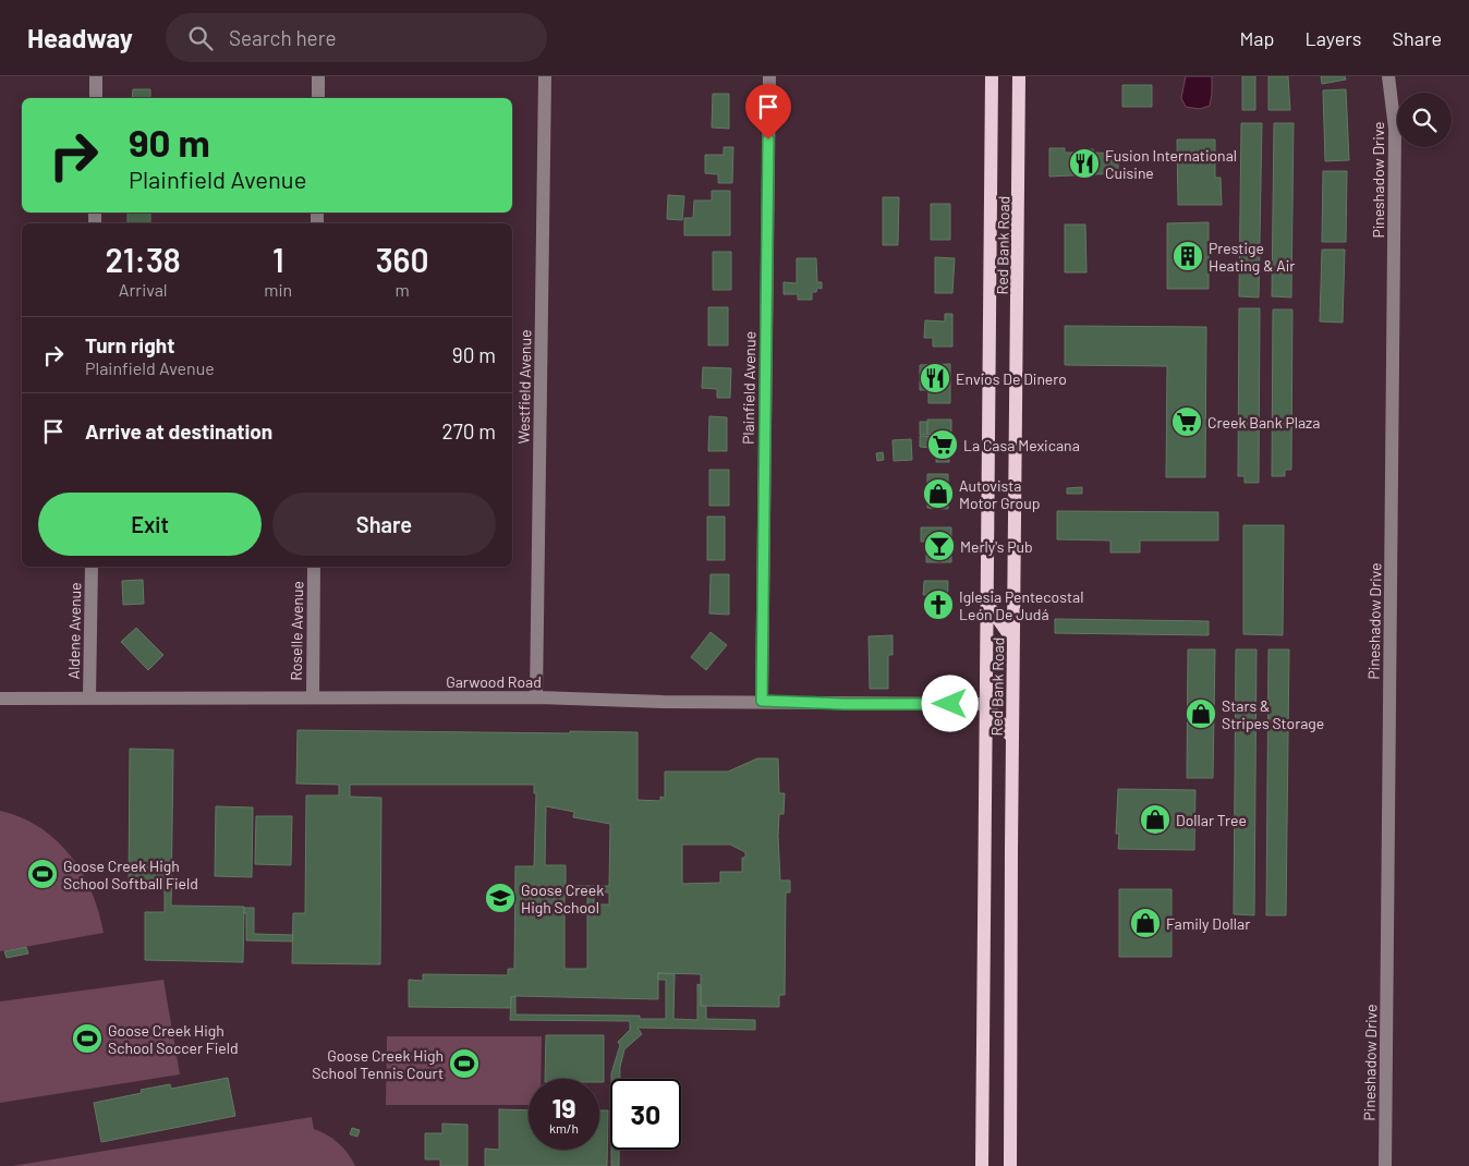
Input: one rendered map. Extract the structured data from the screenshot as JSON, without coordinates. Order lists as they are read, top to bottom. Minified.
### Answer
{"streets":{"main road":["Red Bank Road"],"street":["Pineshadow Drive","Westfield Avenue","Plainfield Avenue","Aldene Avenue","Roselle Avenue","Garwood Road"]},"crossings":[["Red Bank Road","Garwood Road"],["Westfield Avenue","Garwood Road"],["Plainfield Avenue","Garwood Road"],["Aldene Avenue","Garwood Road"],["Roselle Avenue","Garwood Road"]],"places":{"restaurant":["Fusion International Cuisine","Envios De Dinero"],"building":["Prestige Heating & Air"],"supermarket":["Creek Bank Plaza","La Casa Mexicana"],"shop":["Autovista Motor Group","Stars & Stripes Storage","Dollar Tree","Family Dollar"],"bar":["Merly's Pub"],"church":["Iglesia Pentecostal León De Judá"],"sports":["Goose Creek High School Softball Field","Goose Creek High School Soccer Field","Goose Creek High School Tennis Court"],"school or university":["Goose Creek High School"]},"page":{"header":"Headway","search":"Search here","nav":["Map","Layers","Share"],"turn":["90 m","Plainfield Avenue"],"eta":["21:38","Arrival","1","min","360","m"],"list":[{"name":"Turn right","note":"Plainfield Avenue","value":"90 m"},{"name":"Arrive at destination","value":"270 m"}],"buttons":["Exit","Share"],"speed":"19 km/h","limit":"30"}}
